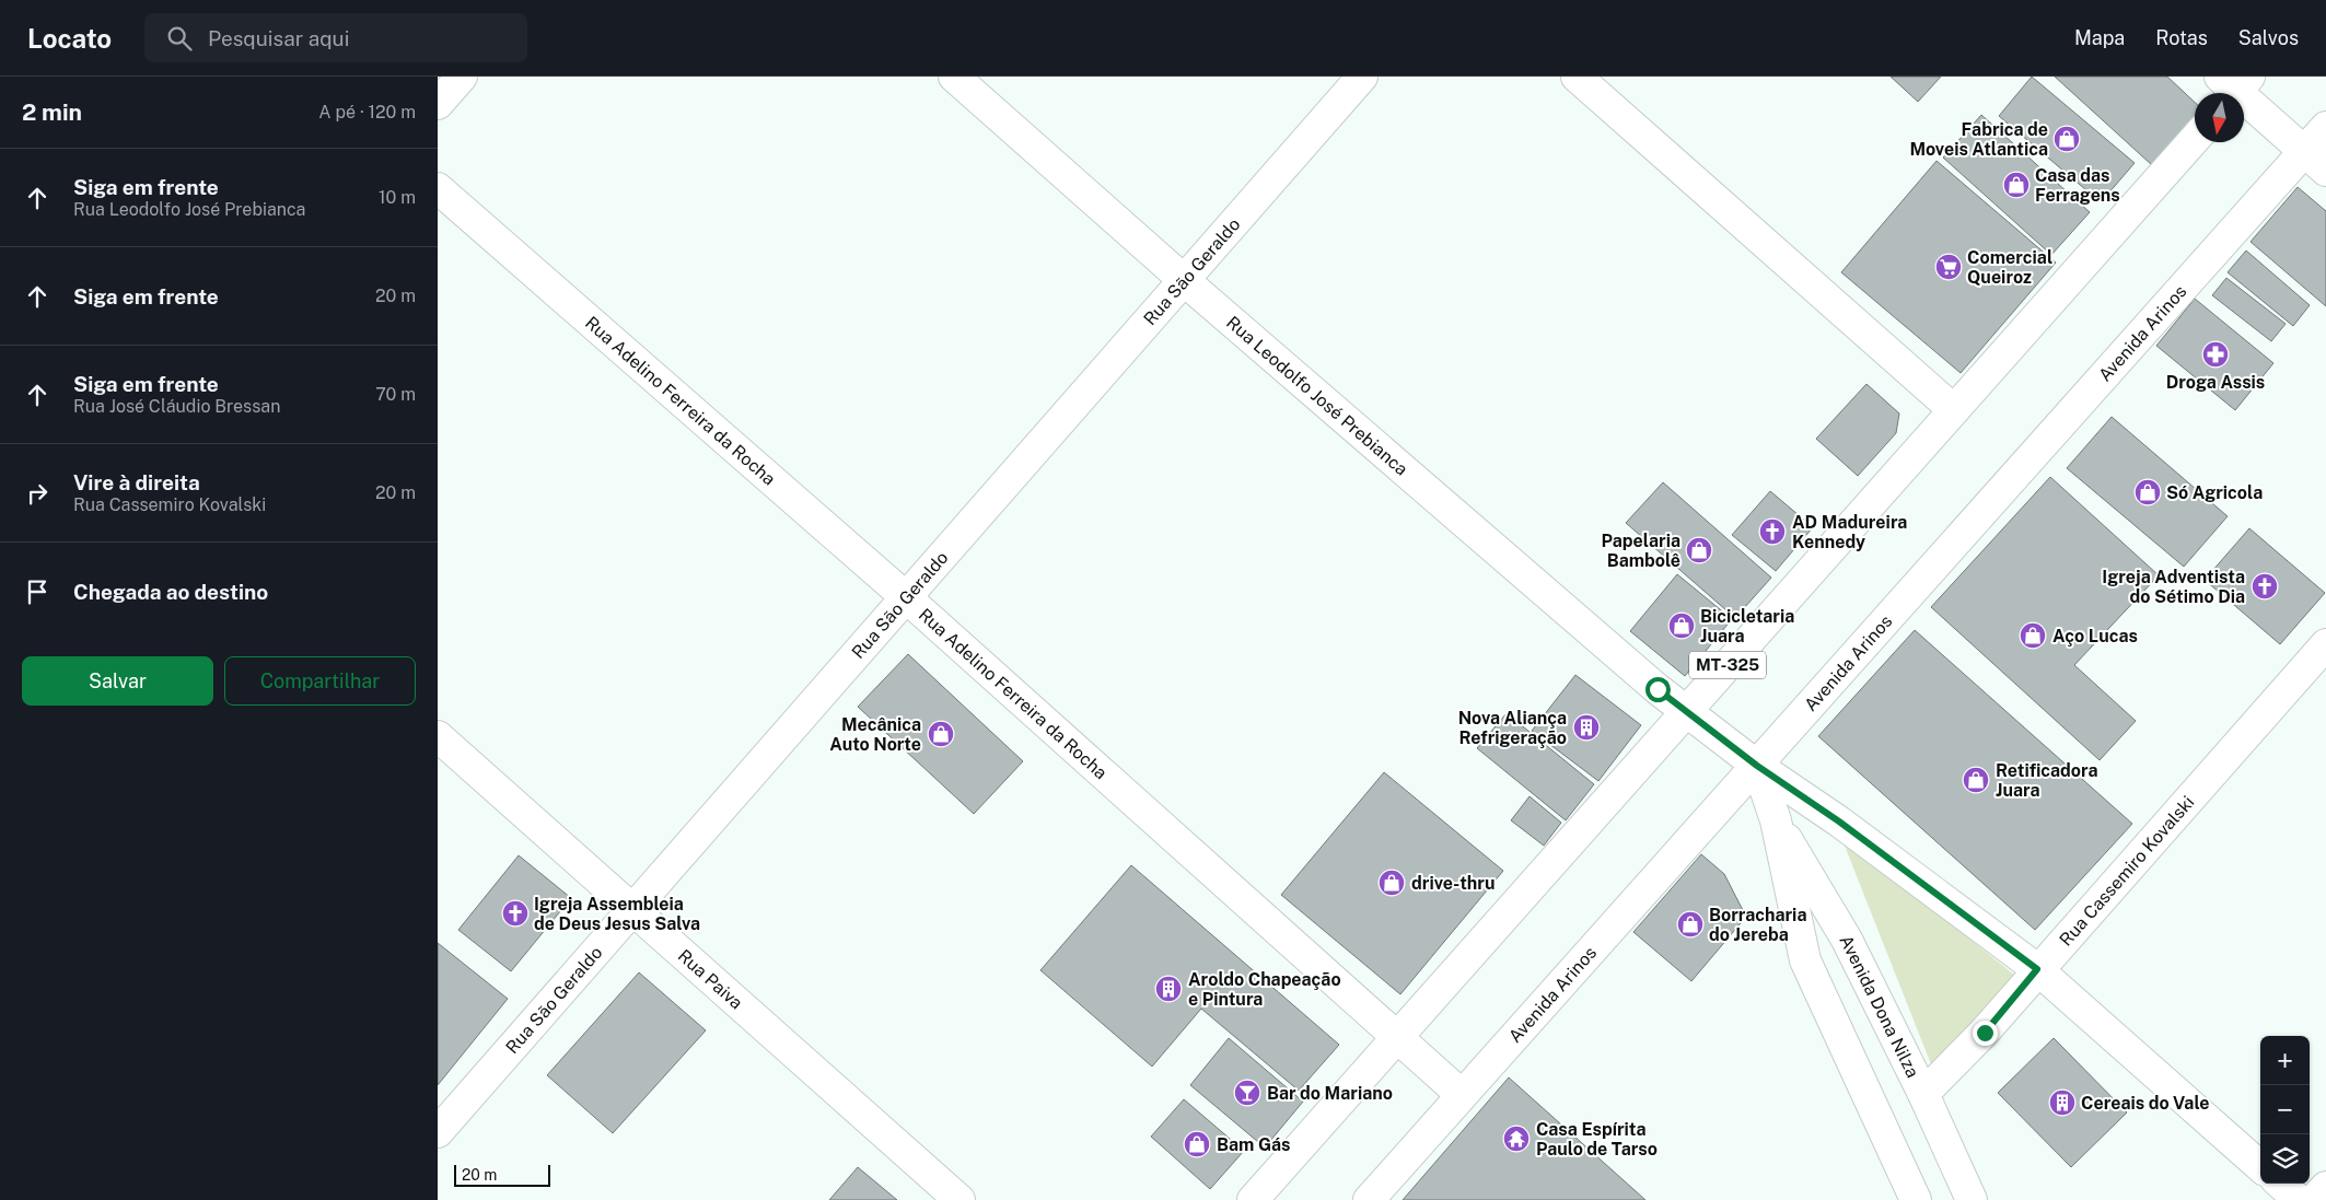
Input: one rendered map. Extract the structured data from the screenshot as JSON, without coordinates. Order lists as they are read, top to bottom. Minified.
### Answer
{"streets":{"street":["Rua São Geraldo","Avenida Arinos","Rua Leodolfo José Prebianca","Rua Adelino Ferreira da Rocha","MT-325","Rua Cassemiro Kovalski","Rua Paiva","Avenida Dona Nilza"]},"crossings":[["Rua São Geraldo","Rua Leodolfo José Prebianca"],["Rua São Geraldo","Rua Adelino Ferreira da Rocha"],["Rua São Geraldo","Rua Paiva"],["Avenida Arinos","Rua Leodolfo José Prebianca"],["Avenida Arinos","Rua Adelino Ferreira da Rocha"],["Avenida Arinos","Avenida Dona Nilza"],["Rua Leodolfo José Prebianca","MT-325"],["Rua Leodolfo José Prebianca","Rua Cassemiro Kovalski"],["Rua Leodolfo José Prebianca","Avenida Dona Nilza"],["Rua Adelino Ferreira da Rocha","MT-325"],["Rua Cassemiro Kovalski","Avenida Dona Nilza"]],"places":{"shop":["Fabrica de Moveis Atlantica","Casa das Ferragens","Só Agricola","Papelaria Bambolê","Bicicletaria Juara","Aço Lucas","Mecânica Auto Norte","Retificadora Juara","drive-thru","Borracharia do Jereba","Bam Gás"],"supermarket":["Comercial Queiroz"],"pharmacy":["Droga Assis"],"church":["AD Madureira Kennedy","Igreja Adventista do Sétimo Dia","Igreja Assembleia de Deus Jesus Salva"],"building":["Nova Aliança Refrigeração","Aroldo Chapeação e Pintura","Cereais do Vale"],"bar":["Bar do Mariano"],"temple":["Casa Espírita Paulo de Tarso"]},"scale_bar":"20 m","north":"bottom","page":{"header":"Locato","search":"Pesquisar aqui","nav":["Mapa","Rotas","Salvos"],"heading":["2 min","A pé · 120 m"],"list":[["Siga em frente","Rua Leodolfo José Prebianca","10 m"],["Siga em frente","20 m"],["Siga em frente","Rua José Cláudio Bressan","70 m"],["Vire à direita","Rua Cassemiro Kovalski","20 m"],"Chegada ao destino"],"buttons":["Salvar","Compartilhar"],"map_buttons":["+","−"],"scale":"20 m"}}
